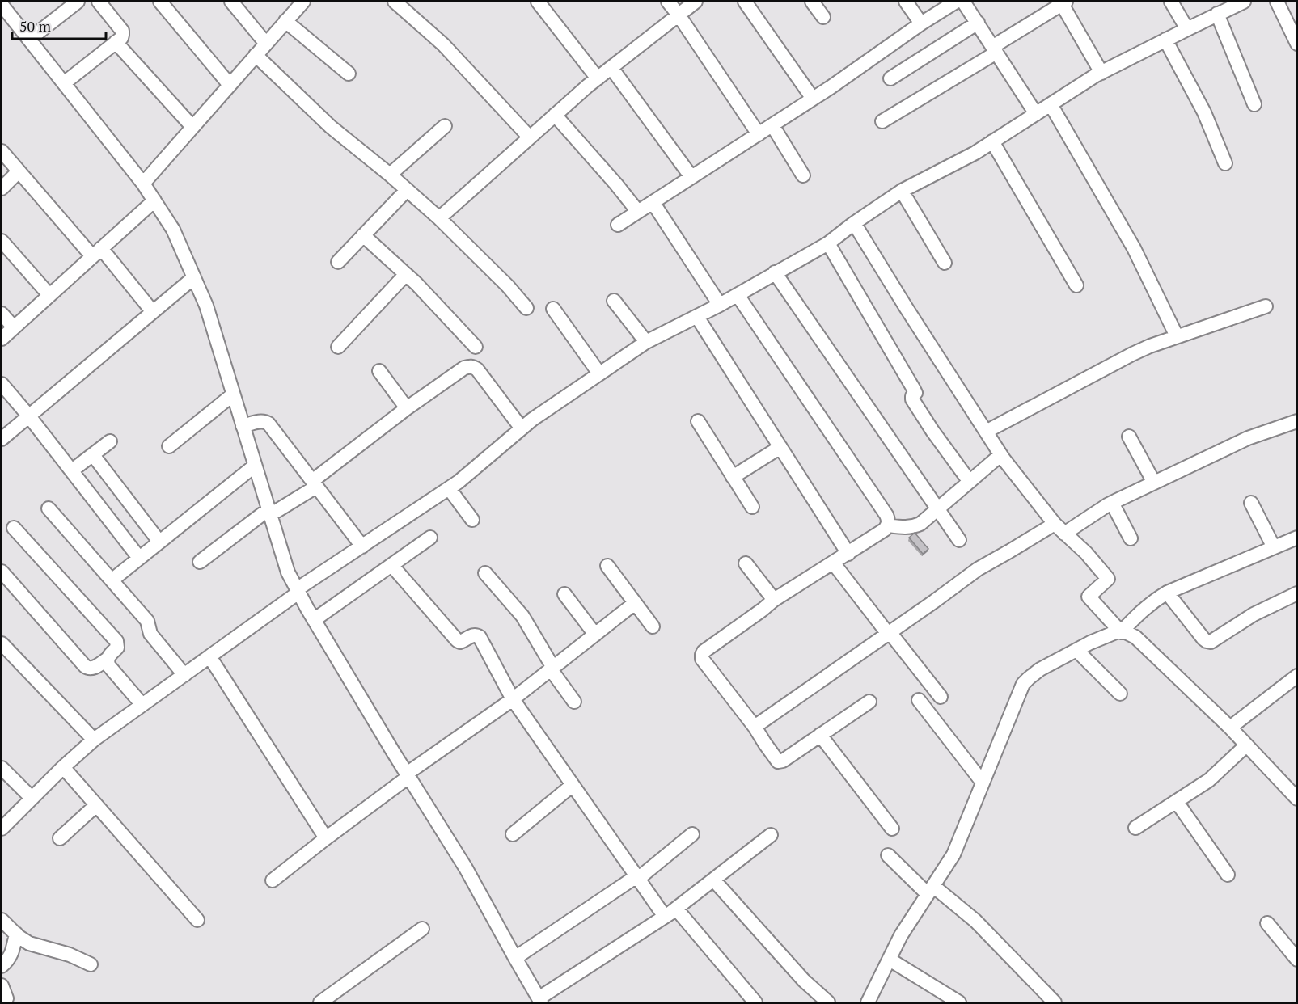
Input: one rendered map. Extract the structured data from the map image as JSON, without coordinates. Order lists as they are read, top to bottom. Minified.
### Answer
{"scale_bar":"50 m"}
